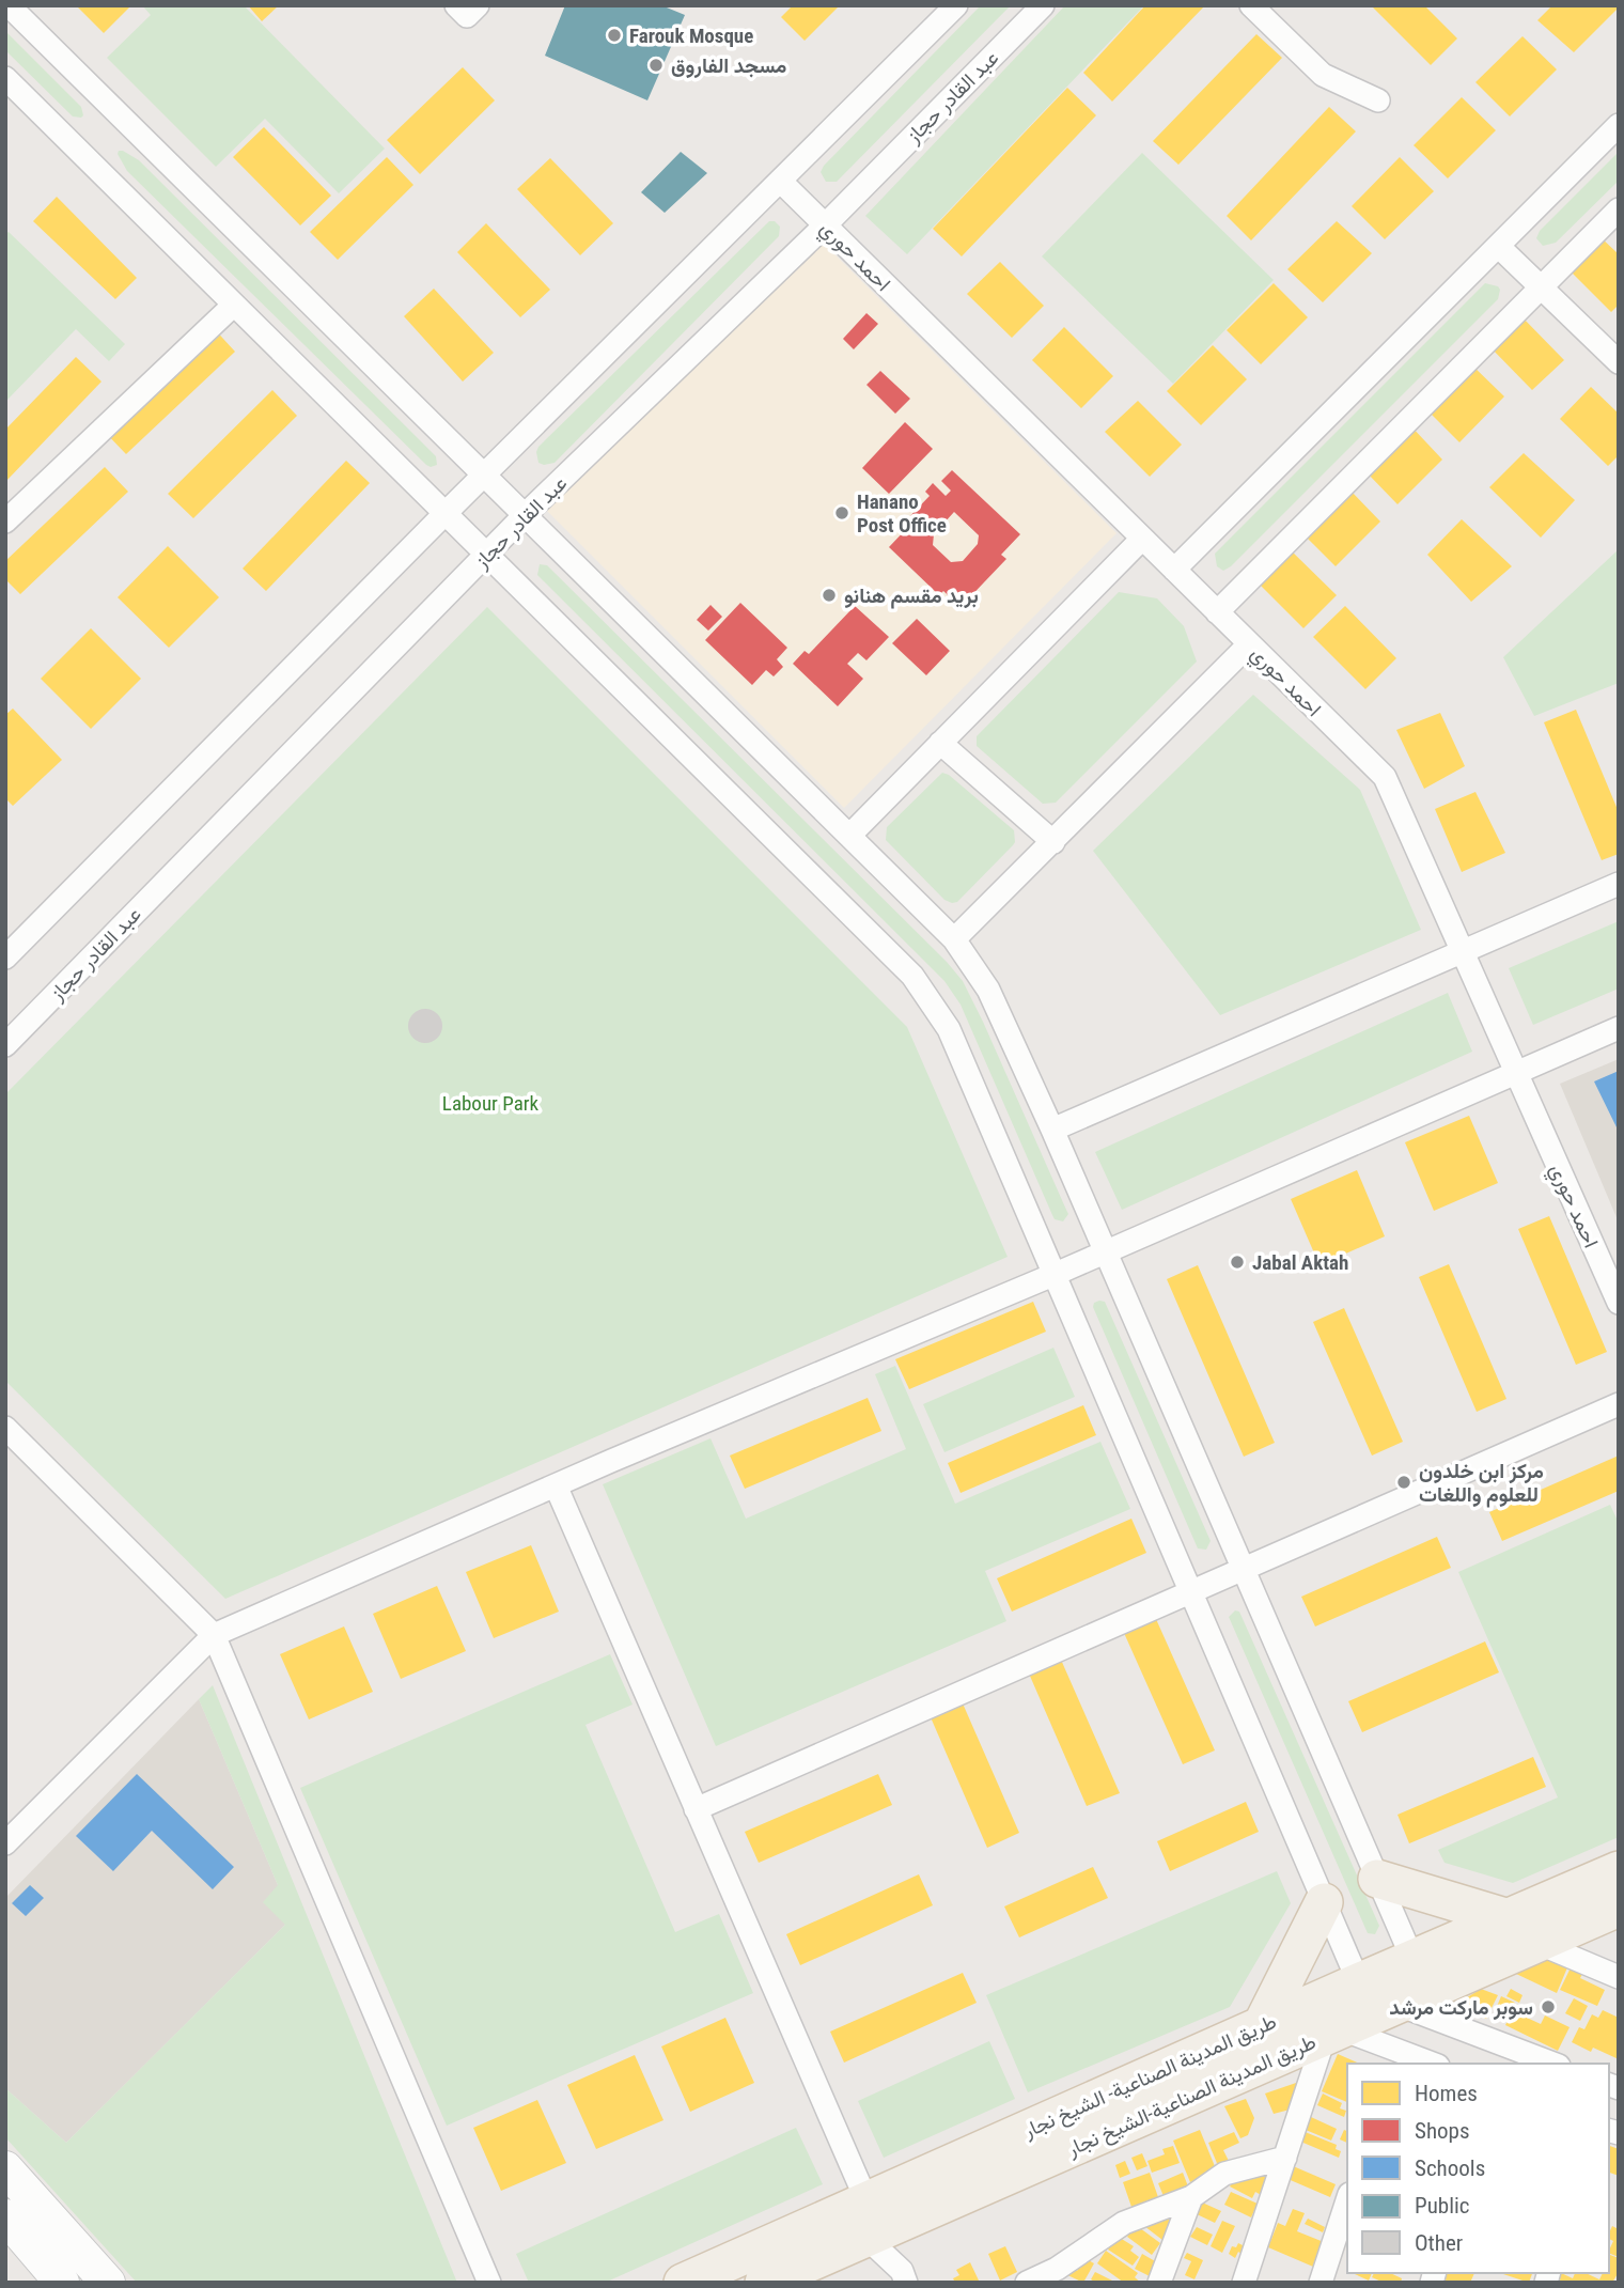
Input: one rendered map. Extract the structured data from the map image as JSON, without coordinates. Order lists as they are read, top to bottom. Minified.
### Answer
{"streets":{"main road":["طريق المدينة الصناعية- الشيخ نجار","طريق المدينة الصناعية-الشيخ نجار"],"street":["عبد القادر حجاز","احمد حوري"]},"crossings":[["عبد القادر حجاز","احمد حوري"],["طريق المدينة الصناعية- الشيخ نجار","طريق المدينة الصناعية-الشيخ نجار"]],"parks":["Labour Park"],"places":["Farouk Mosque","مسجد الفاروق","Hanano Post Office","بريد مقسم هنانو","Jabal Aktah","مركز ابن خلدون للعلوم واللغات","سوبر ماركت مرشد"],"legend":["Homes","Shops","Schools","Public","Other"]}
